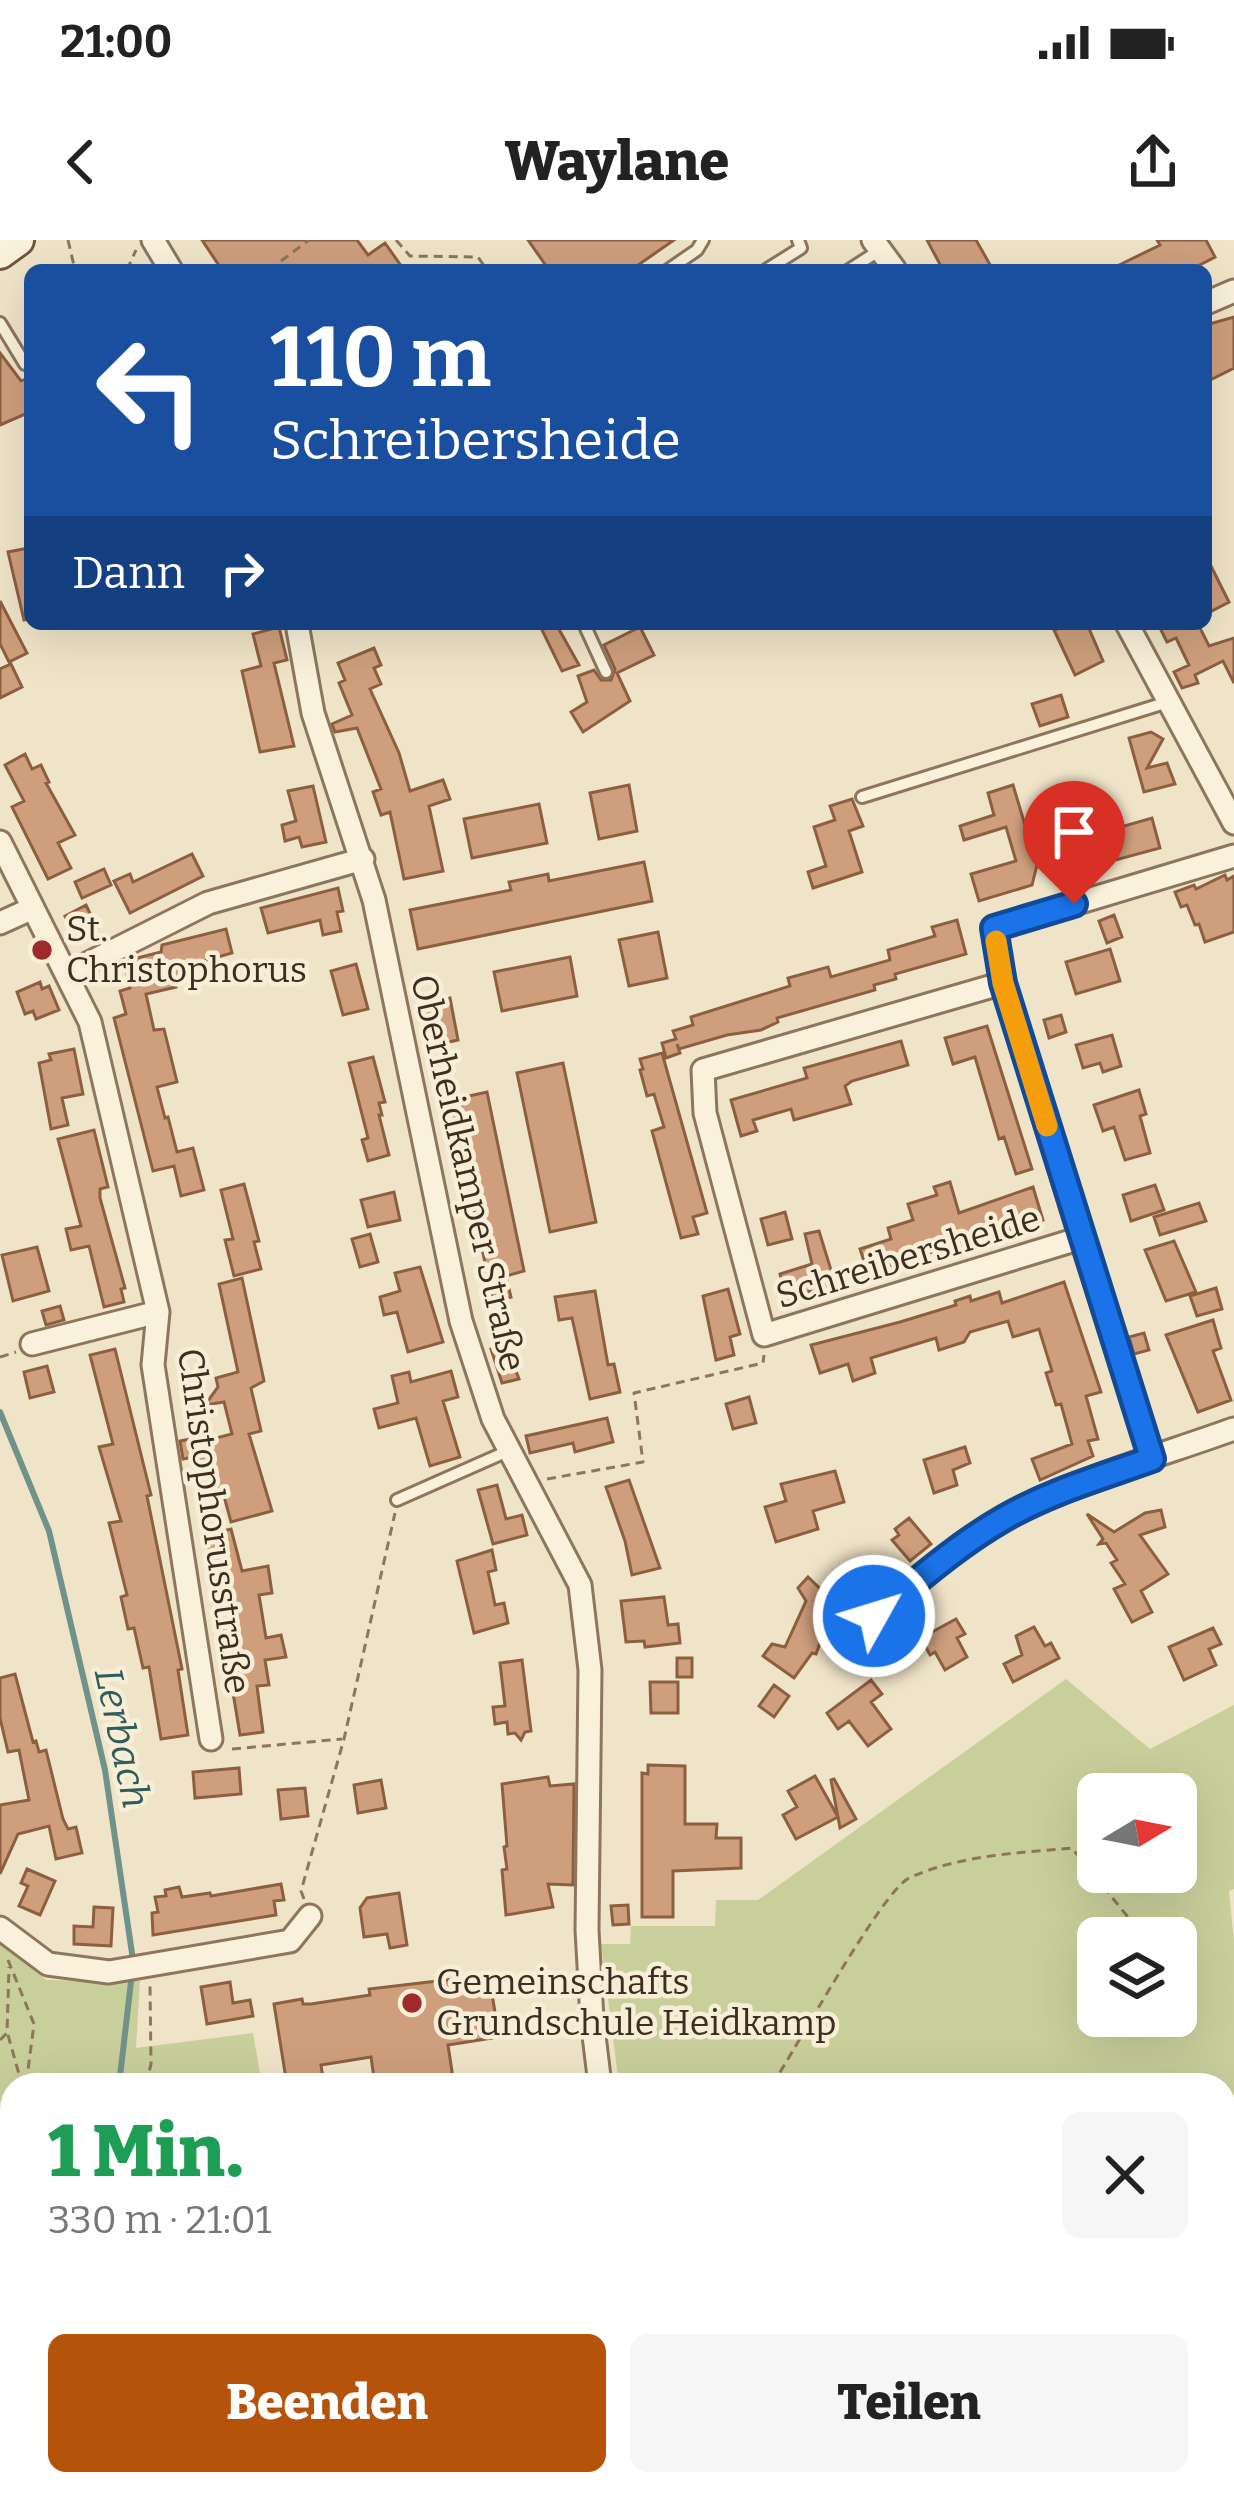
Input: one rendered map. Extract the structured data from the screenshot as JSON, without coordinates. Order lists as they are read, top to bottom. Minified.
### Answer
{"streets":{"street":["Oberheidkamper Straße","Schreibersheide","Christophorusstraße"]},"water":["Lerbach"],"places":["St. Christophorus","Gemeinschafts Grundschule Heidkamp"],"north":"right","page":{"status":"21:00","header":"Waylane","turn":["110 m","Schreibersheide"],"then":"Dann","heading":["1 Min.","330 m · 21:01"],"buttons":["Beenden","Teilen"]}}
